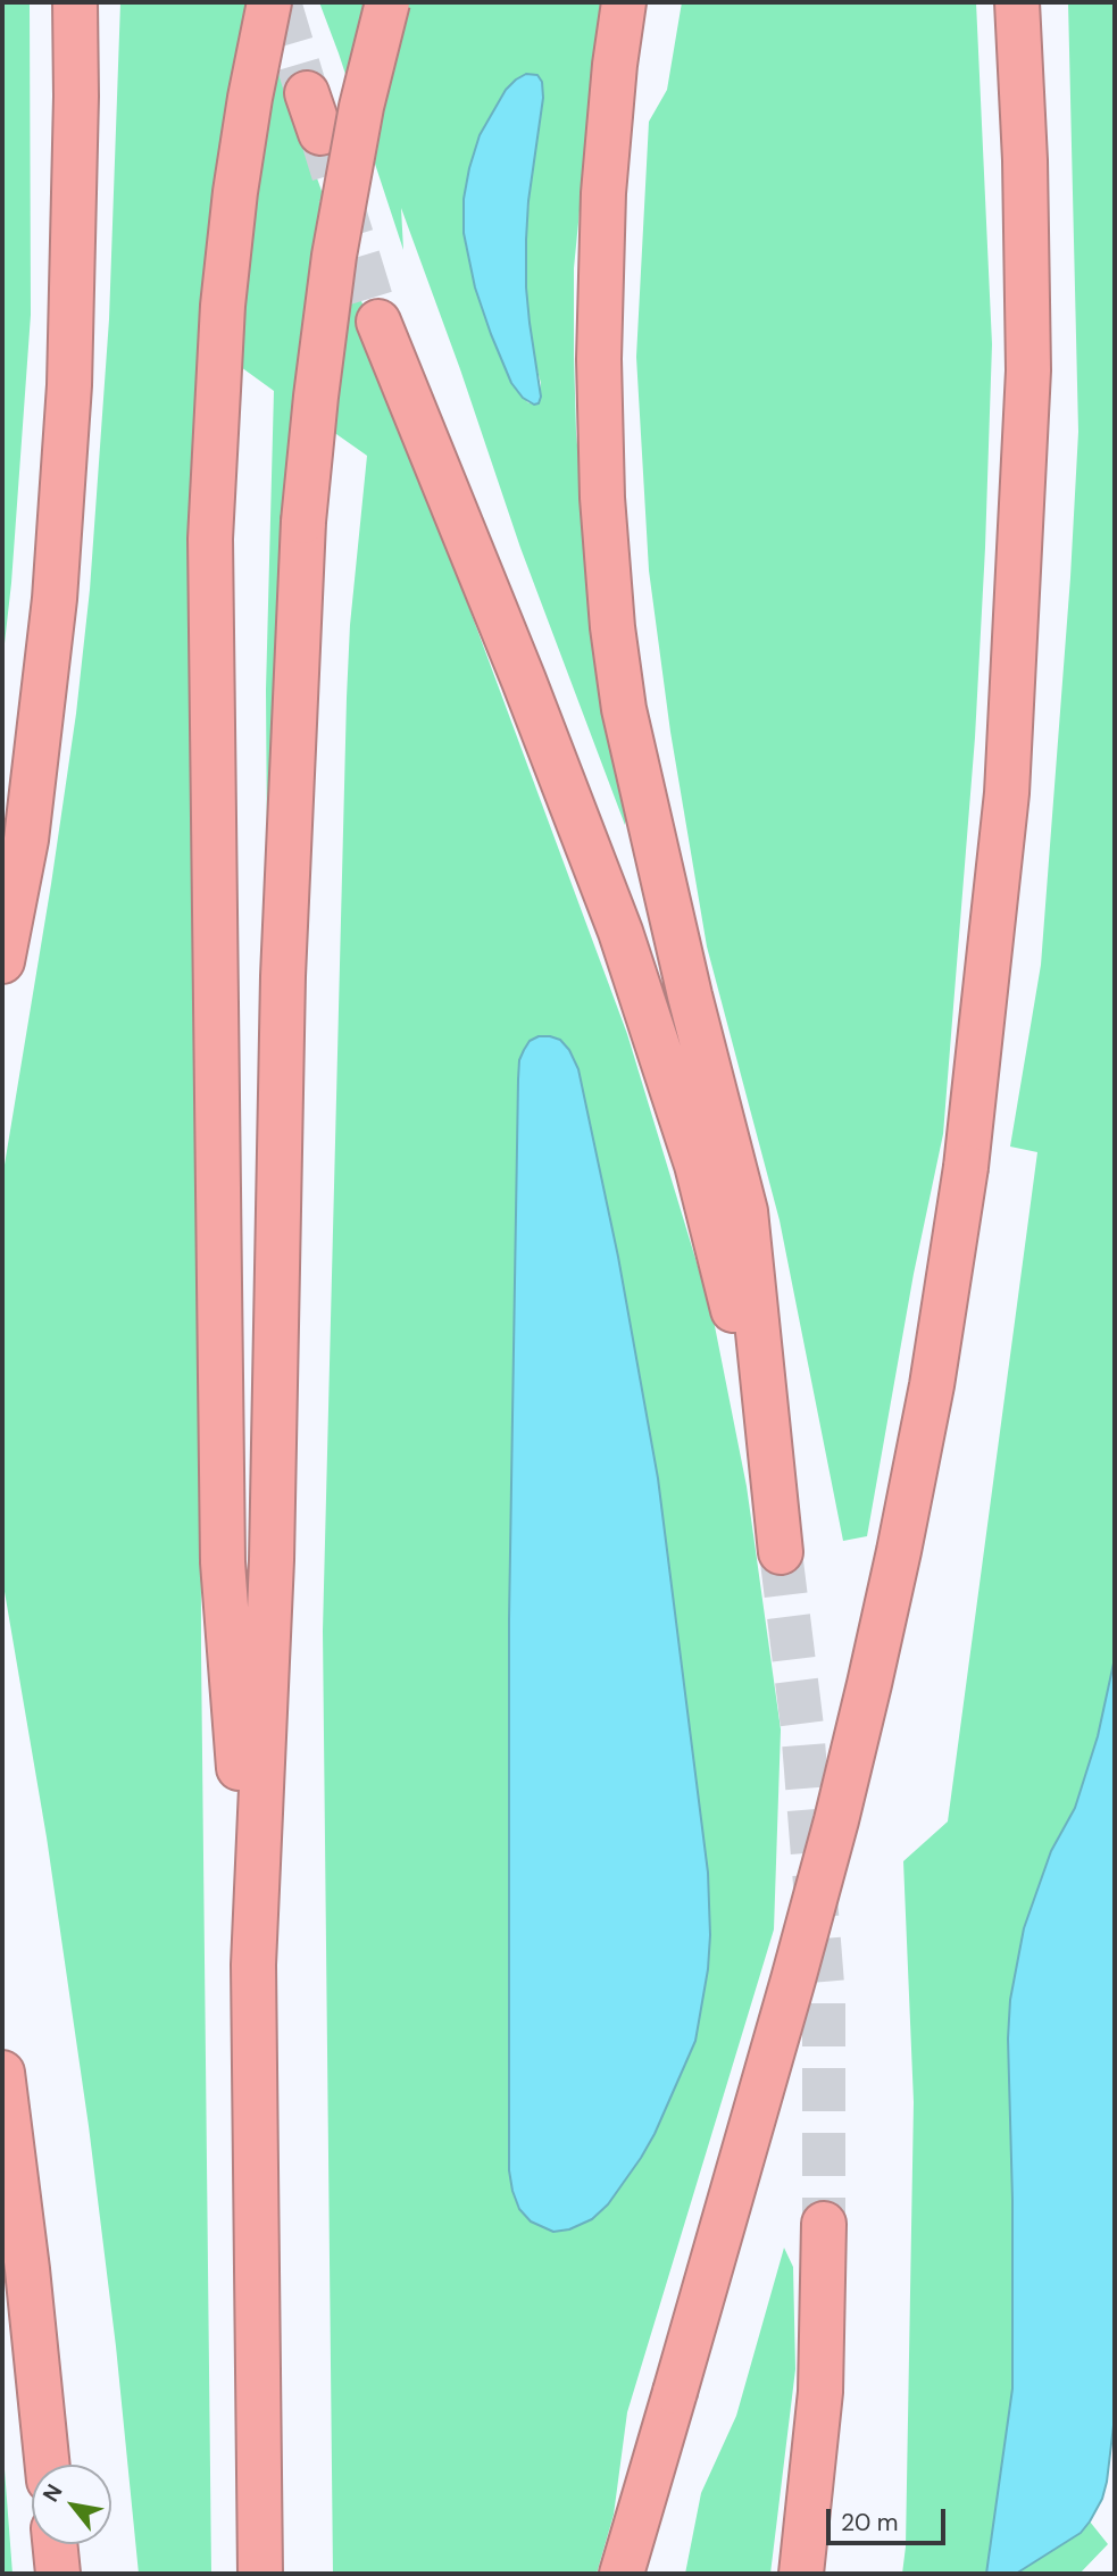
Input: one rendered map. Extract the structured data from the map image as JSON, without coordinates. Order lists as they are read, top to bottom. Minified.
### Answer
{"scale_bar":"20 m","north":"top left"}
